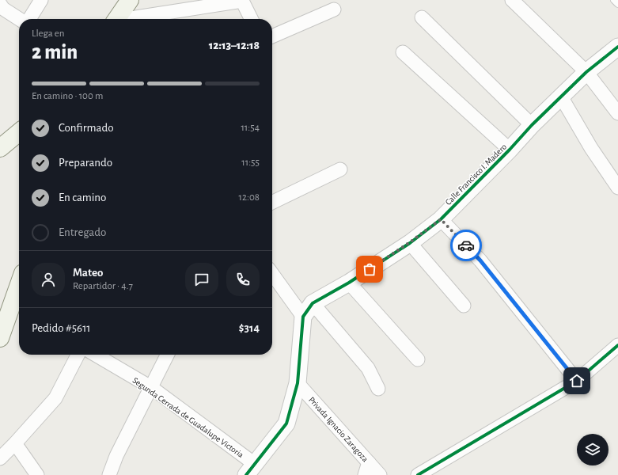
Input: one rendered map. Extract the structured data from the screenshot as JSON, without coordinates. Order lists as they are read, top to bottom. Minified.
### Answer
{"streets":{"street":["Calle Francisco I. Madero","Segunda Cerrada de Guadalupe Victoria","Privada Ignacio Zaragoza"]},"page":{"heading":["2 min","Llega en","12:13–12:18"],"panel":["Mateo","Repartidor · 4.7","Pedido #5611","$314"],"bar":"En camino · 100 m","list":[["Confirmado","11:54"],["Preparando","11:55"],["En camino","12:08"],"Entregado"]}}
